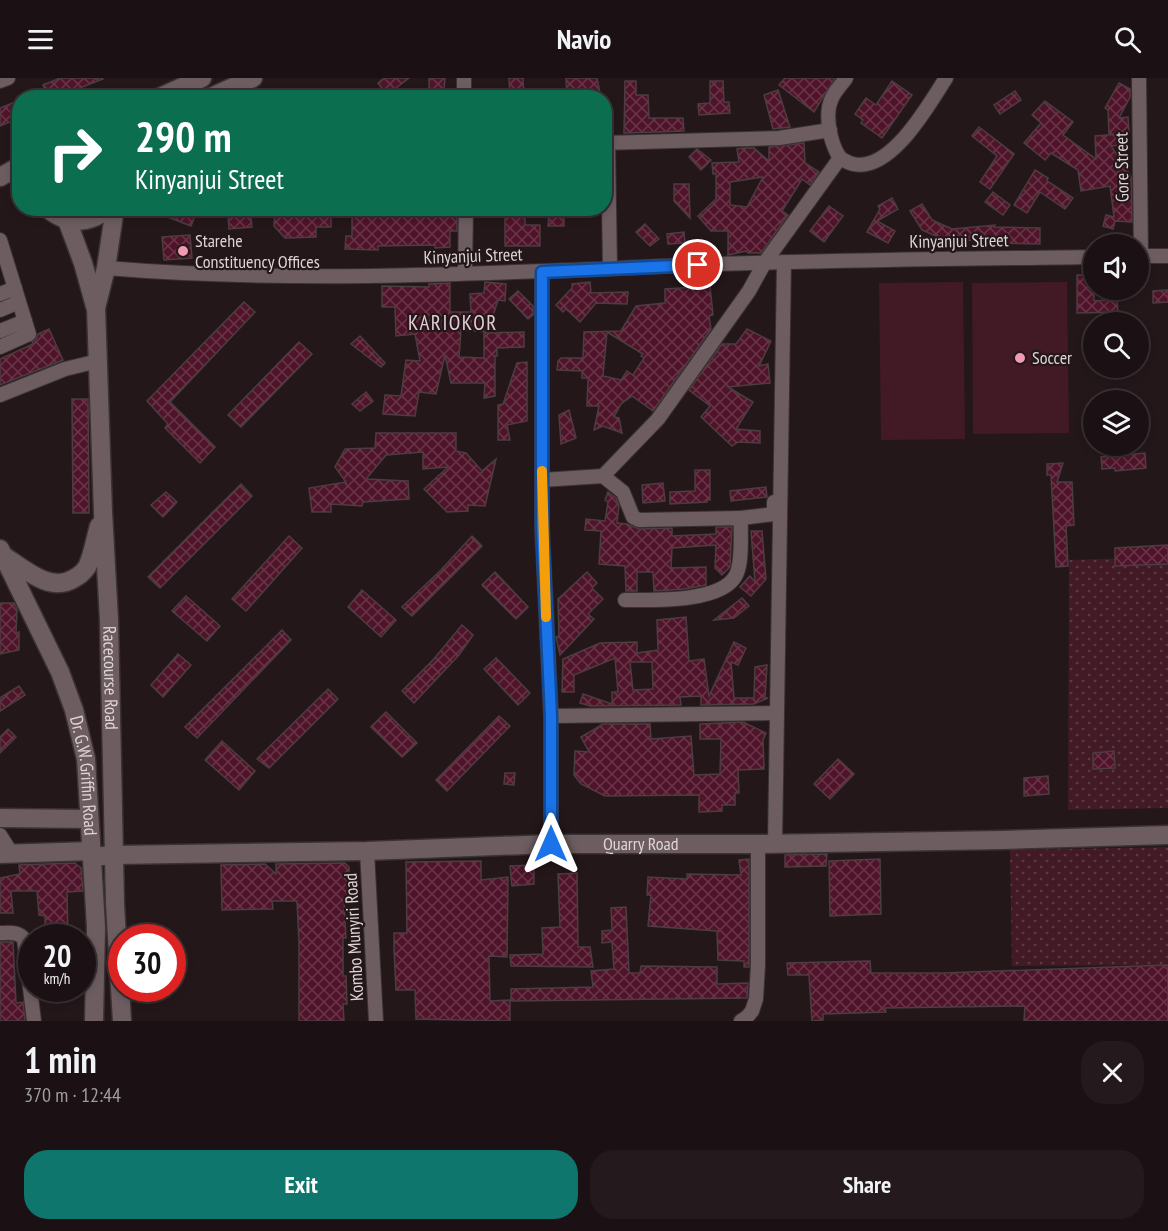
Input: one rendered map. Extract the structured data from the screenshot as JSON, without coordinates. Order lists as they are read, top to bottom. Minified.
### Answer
{"streets":{"main road":["Racecourse Road","Dr. G.W. Griffin Road","Quarry Road"],"street":["Gore Street","Kinyanjui Street","Kombo Munyiri Road"]},"crossings":[["Racecourse Road","Quarry Road"],["Dr. G.W. Griffin Road","Quarry Road"],["Quarry Road","Kombo Munyiri Road"]],"districts":["KARIOKOR"],"places":["Starehe Constituency Offices","Soccer"],"page":{"header":"Navio","turn":["290 m","Kinyanjui Street"],"speed":"20 km/h","limit":"30","heading":["1 min","370 m · 12:44"],"buttons":["Exit","Share"]}}
